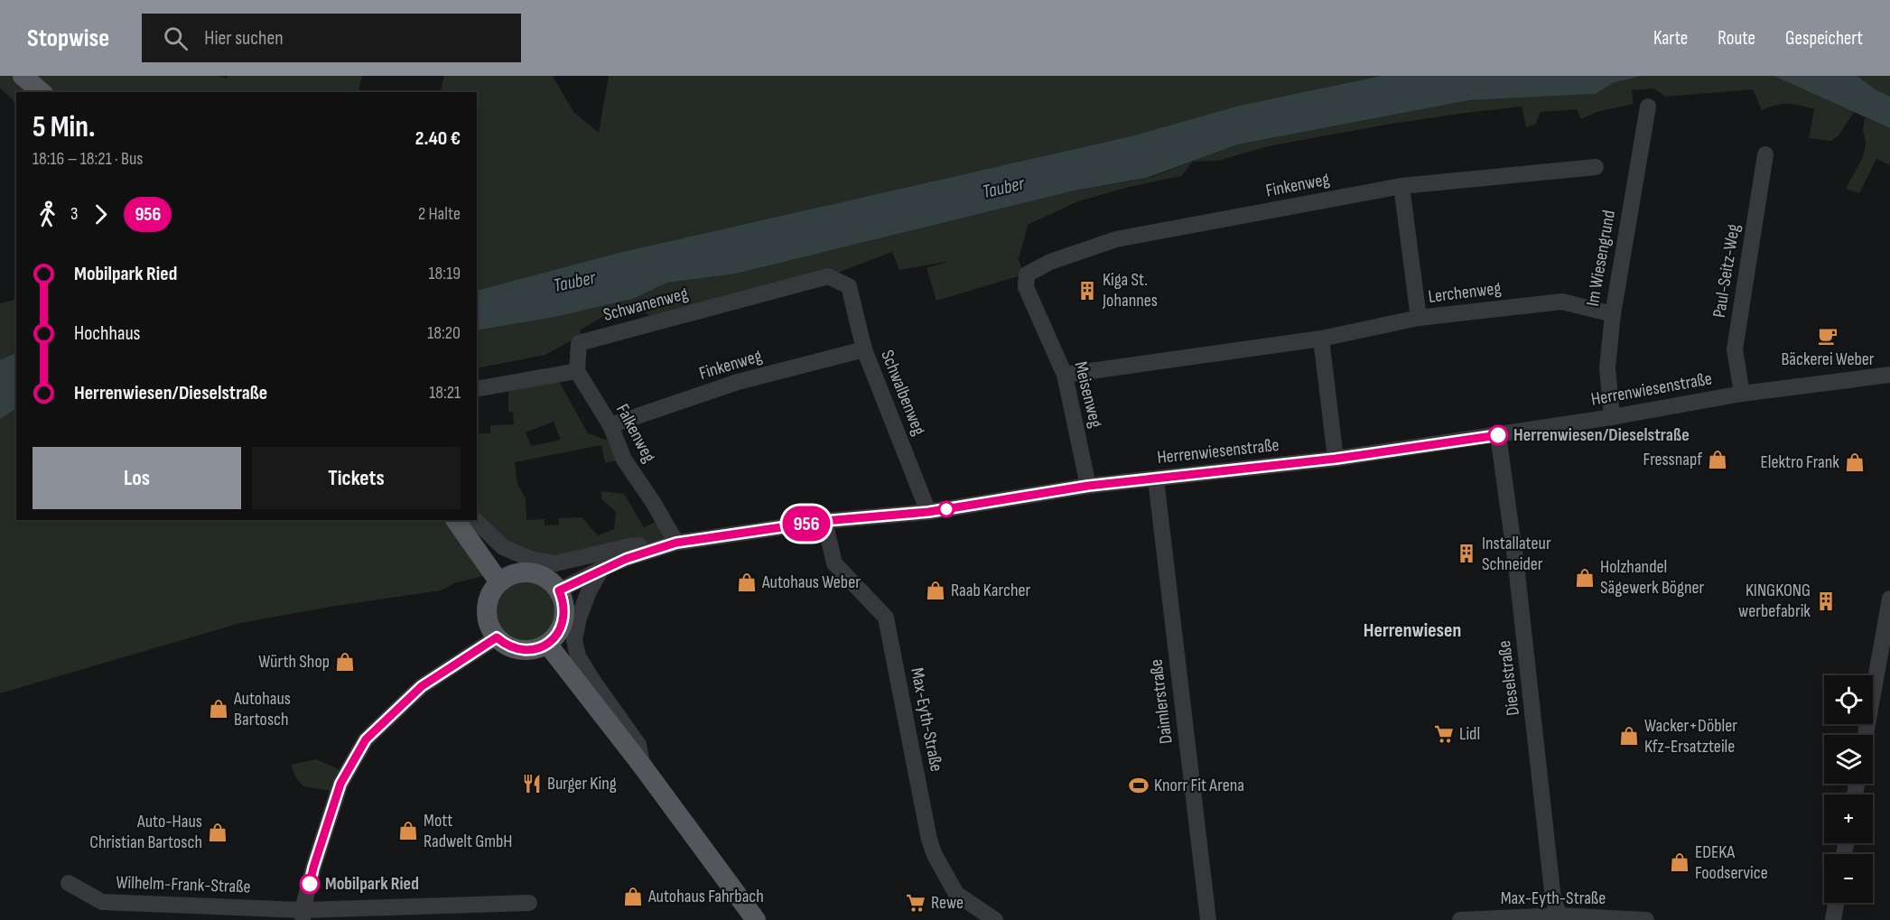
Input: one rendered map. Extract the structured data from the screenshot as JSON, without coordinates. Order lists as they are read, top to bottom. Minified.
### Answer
{"streets":{"street":["Finkenweg","Im Wiesengrund","Paul-Seitz-Weg","Lerchenweg","Schwanenweg","Herrenwiesenstraße","Schwalbenweg","Meisenweg","Falkenweg","Dieselstraße","Daimlerstraße","Max-Eyth-Straße","Wilhelm-Frank-Straße"]},"crossings":[["Finkenweg","Schwalbenweg"],["Finkenweg","Meisenweg"],["Finkenweg","Falkenweg"],["Im Wiesengrund","Lerchenweg"],["Im Wiesengrund","Herrenwiesenstraße"],["Paul-Seitz-Weg","Herrenwiesenstraße"],["Lerchenweg","Meisenweg"],["Schwanenweg","Schwalbenweg"],["Schwanenweg","Falkenweg"],["Herrenwiesenstraße","Schwalbenweg"],["Herrenwiesenstraße","Meisenweg"],["Herrenwiesenstraße","Falkenweg"],["Herrenwiesenstraße","Dieselstraße"],["Herrenwiesenstraße","Daimlerstraße"],["Herrenwiesenstraße","Max-Eyth-Straße"],["Dieselstraße","Max-Eyth-Straße"]],"districts":["Herrenwiesen"],"water":["Tauber"],"places":{"building":["Kiga St. Johannes","Installateur Schneider","KINGKONG werbefabrik"],"cafe":["Bäckerei Weber"],"other":["Herrenwiesen/Dieselstraße","Mobilpark Ried"],"shop":["Fressnapf","Elektro Frank","Holzhandel Sägewerk Bögner","Autohaus Weber","Raab Karcher","Würth Shop","Autohaus Bartosch","Wacker+Döbler Kfz-Ersatzteile","Mott Radwelt GmbH","Auto-Haus Christian Bartosch","EDEKA Foodservice","Autohaus Fahrbach"],"supermarket":["Lidl","Rewe"],"restaurant":["Burger King"],"sports":["Knorr Fit Arena"]},"lines":["bus line 956"],"page":{"header":"Stopwise","search":"Hier suchen","nav":["Karte","Route","Gespeichert"],"on_map":"956","heading":["5 Min.","18:16 – 18:21 · Bus","2.40 €"],"legs":["3","956","2 Halte"],"list":[{"name":"Mobilpark Ried","value":"18:19"},{"name":"Hochhaus","value":"18:20"},{"name":"Herrenwiesen/Dieselstraße","value":"18:21"}],"buttons":["Los","Tickets"],"map_buttons":["+","−"]}}
